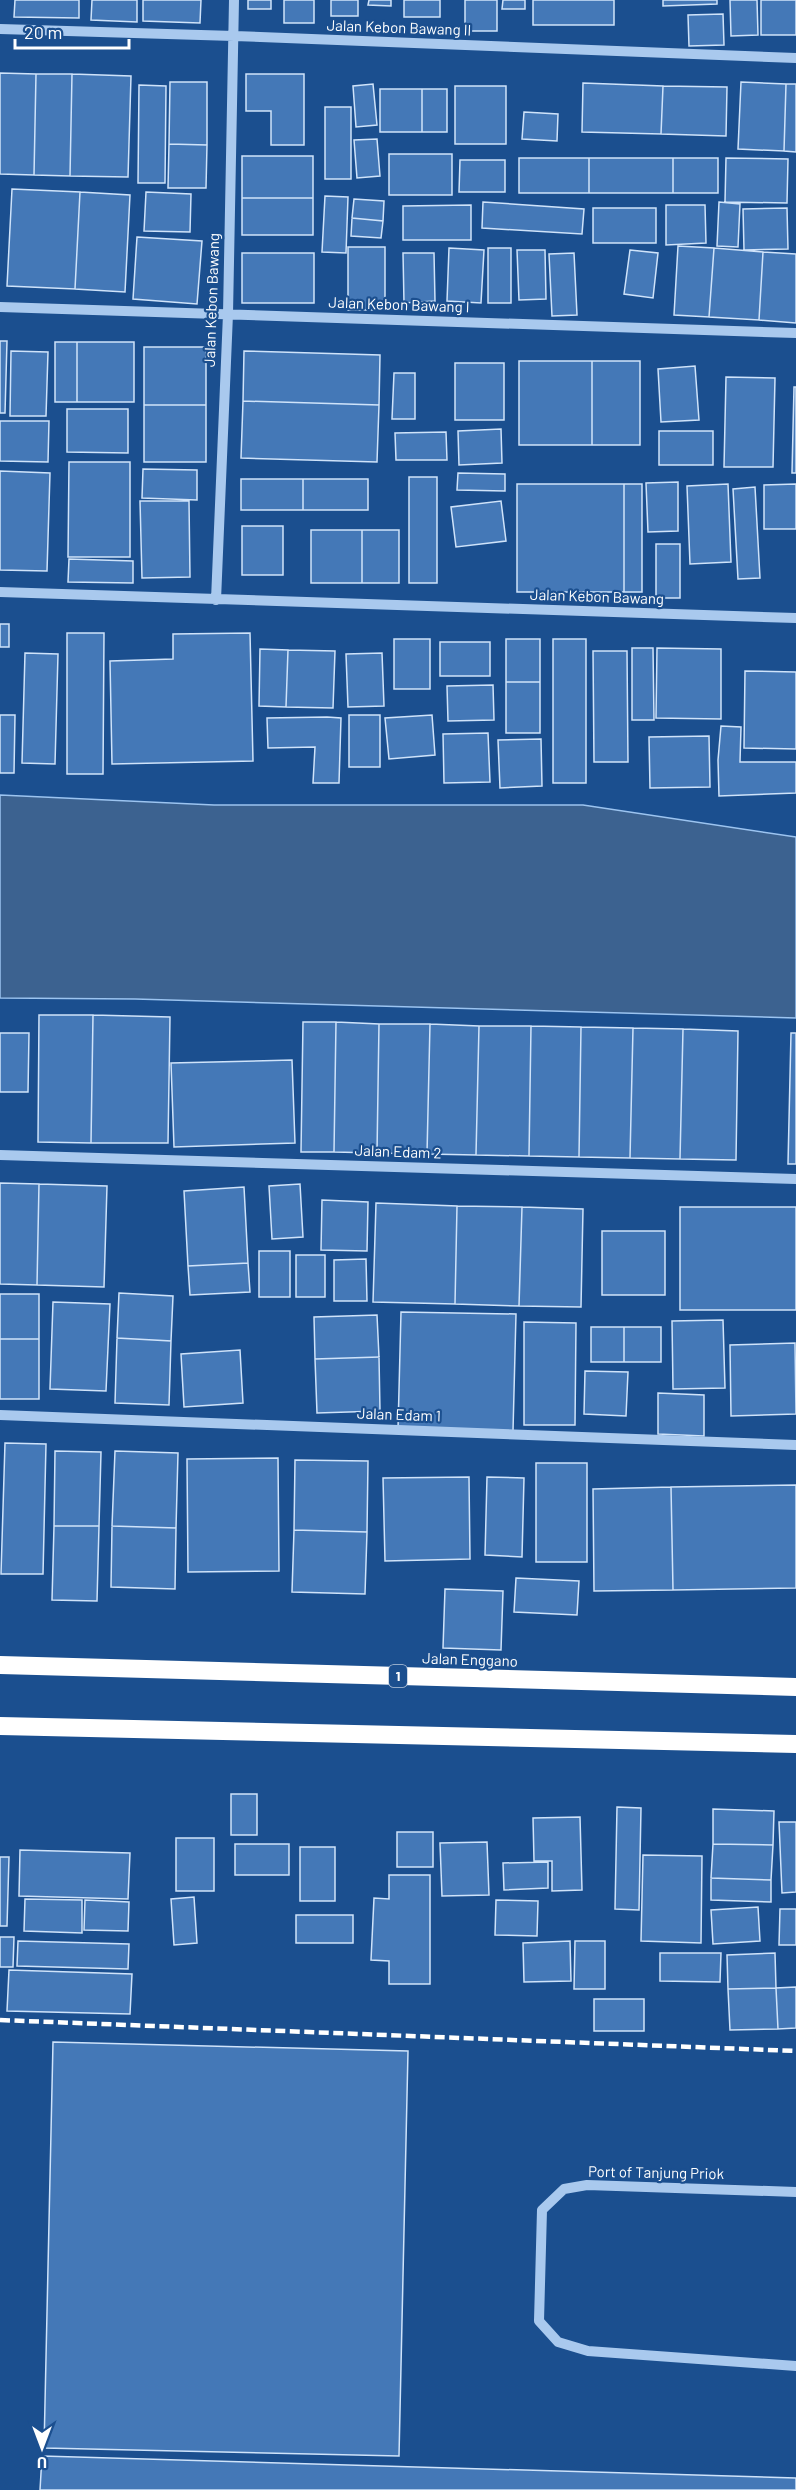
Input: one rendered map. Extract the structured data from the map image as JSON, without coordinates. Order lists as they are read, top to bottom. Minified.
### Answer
{"streets":{"highway":["Jalan Enggano","1"],"street":["Jalan Kebon Bawang II","Jalan Kebon Bawang","Jalan Kebon Bawang I","Jalan Edam 2","Jalan Edam 1","Port of Tanjung Priok"]},"crossings":[["Jalan Kebon Bawang II","Jalan Kebon Bawang"],["Jalan Kebon Bawang","Jalan Kebon Bawang I"]],"scale_bar":"20 m","north":"bottom"}
